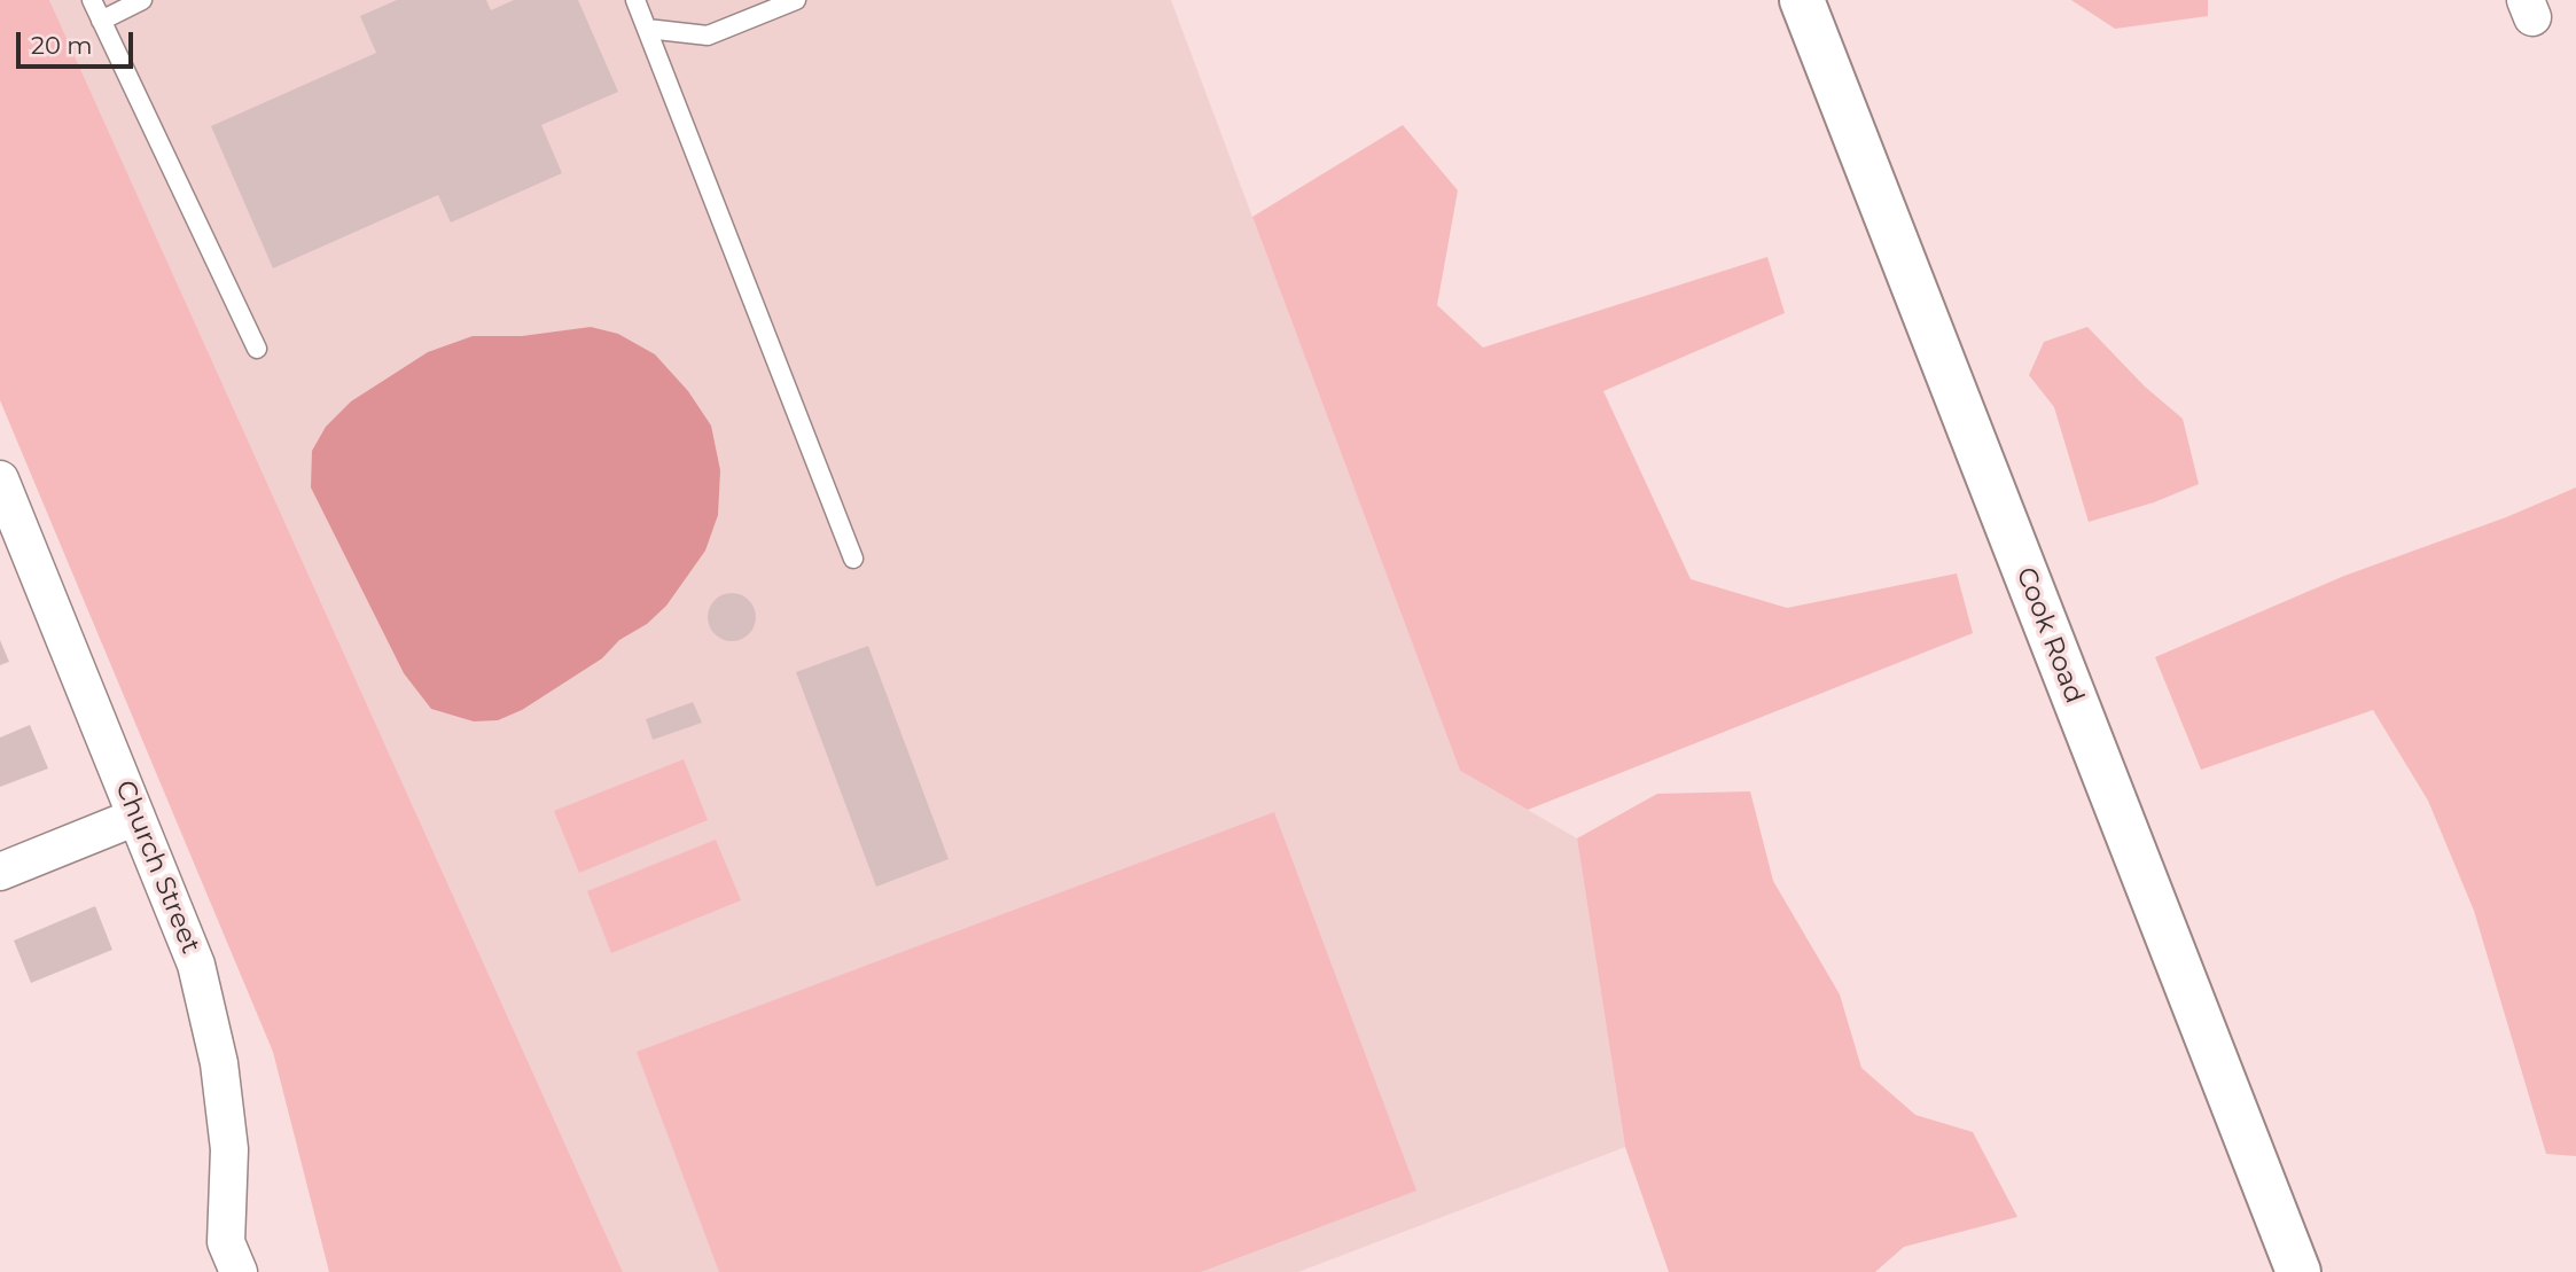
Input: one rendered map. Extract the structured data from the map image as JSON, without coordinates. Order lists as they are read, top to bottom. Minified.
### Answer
{"streets":{"street":["Cook Road","Church Street"]},"scale_bar":"20 m"}
